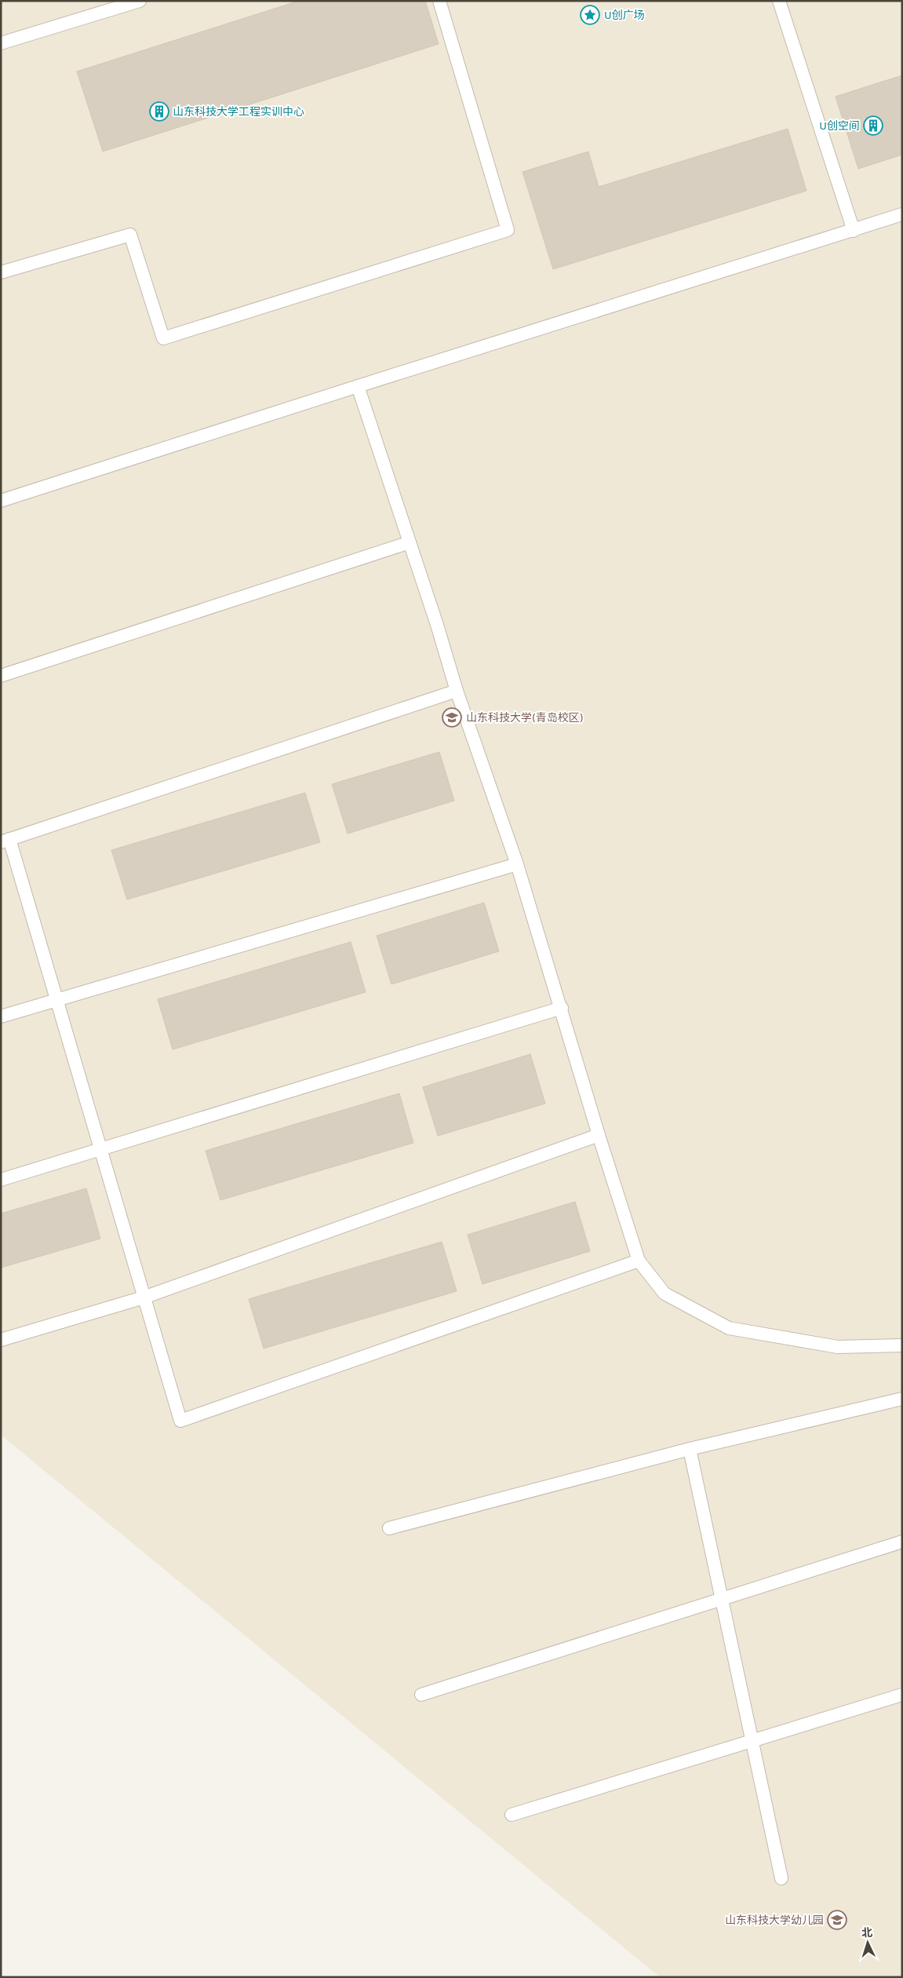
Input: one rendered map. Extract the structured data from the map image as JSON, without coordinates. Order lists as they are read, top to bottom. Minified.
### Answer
{"places":{"place":["U创广场"],"building":["山东科技大学工程实训中心","U创空间"],"school or university":["山东科技大学(青岛校区)","山东科技大学幼儿园"]},"north":"top"}
